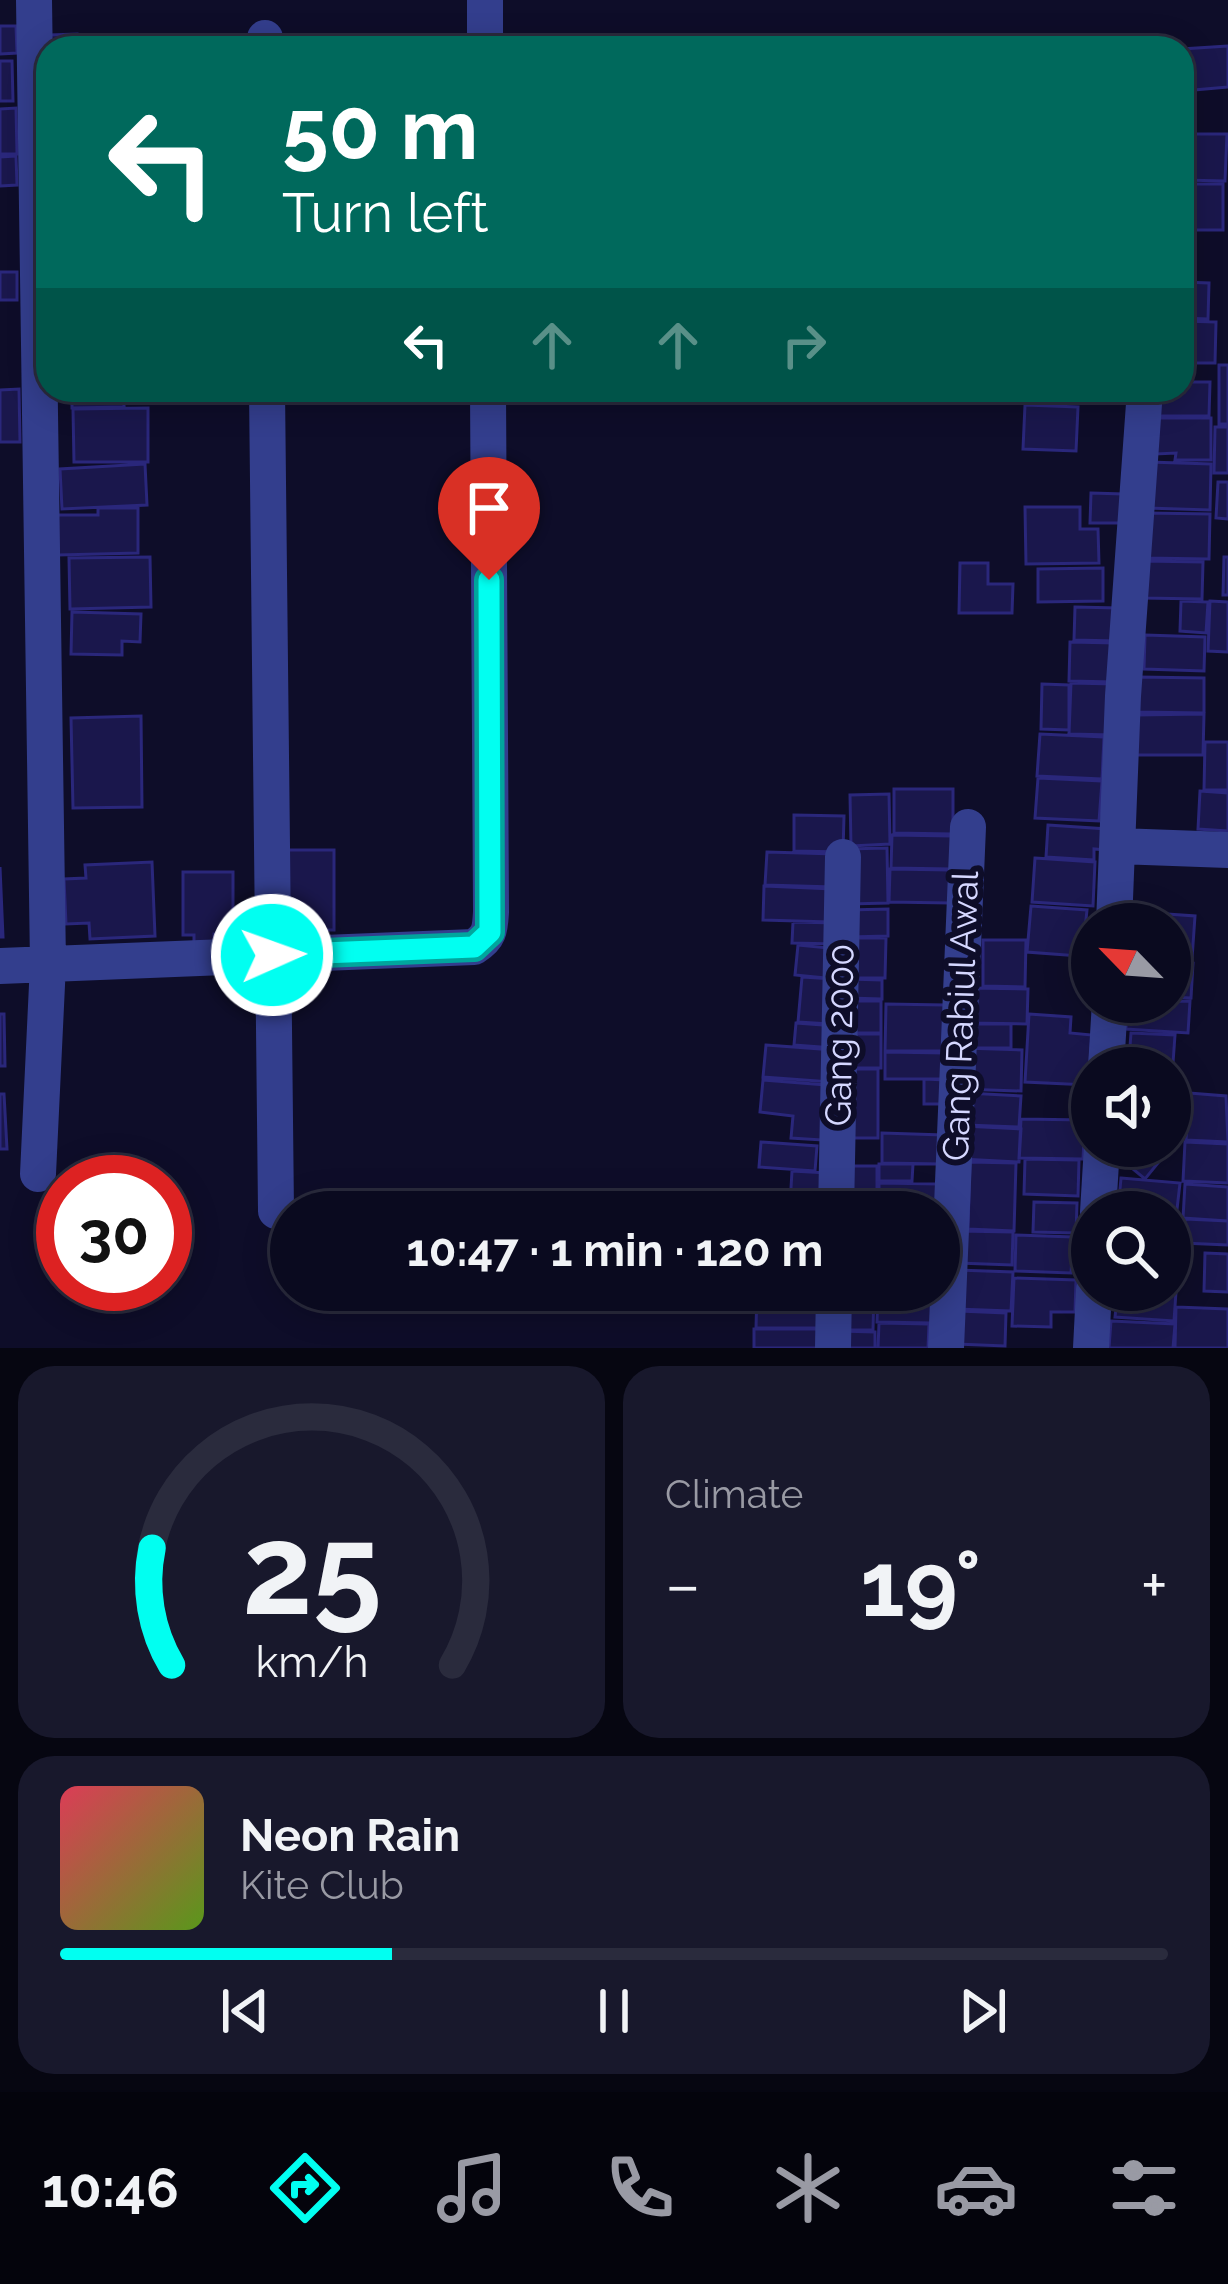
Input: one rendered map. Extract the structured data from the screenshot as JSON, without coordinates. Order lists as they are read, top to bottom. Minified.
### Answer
{"streets":{"street":["Gang Rabiul Awal","Gang 2000"]},"north":"top left","page":{"turn":["50 m","Turn left"],"limit":"30","trip":"10:47 · 1 min · 120 m","tile":"Climate","heat":["−","19°","+"],"song":["Neon Rain","Kite Club"],"tabs":"10:46","gauge":["25","km/h"]}}
